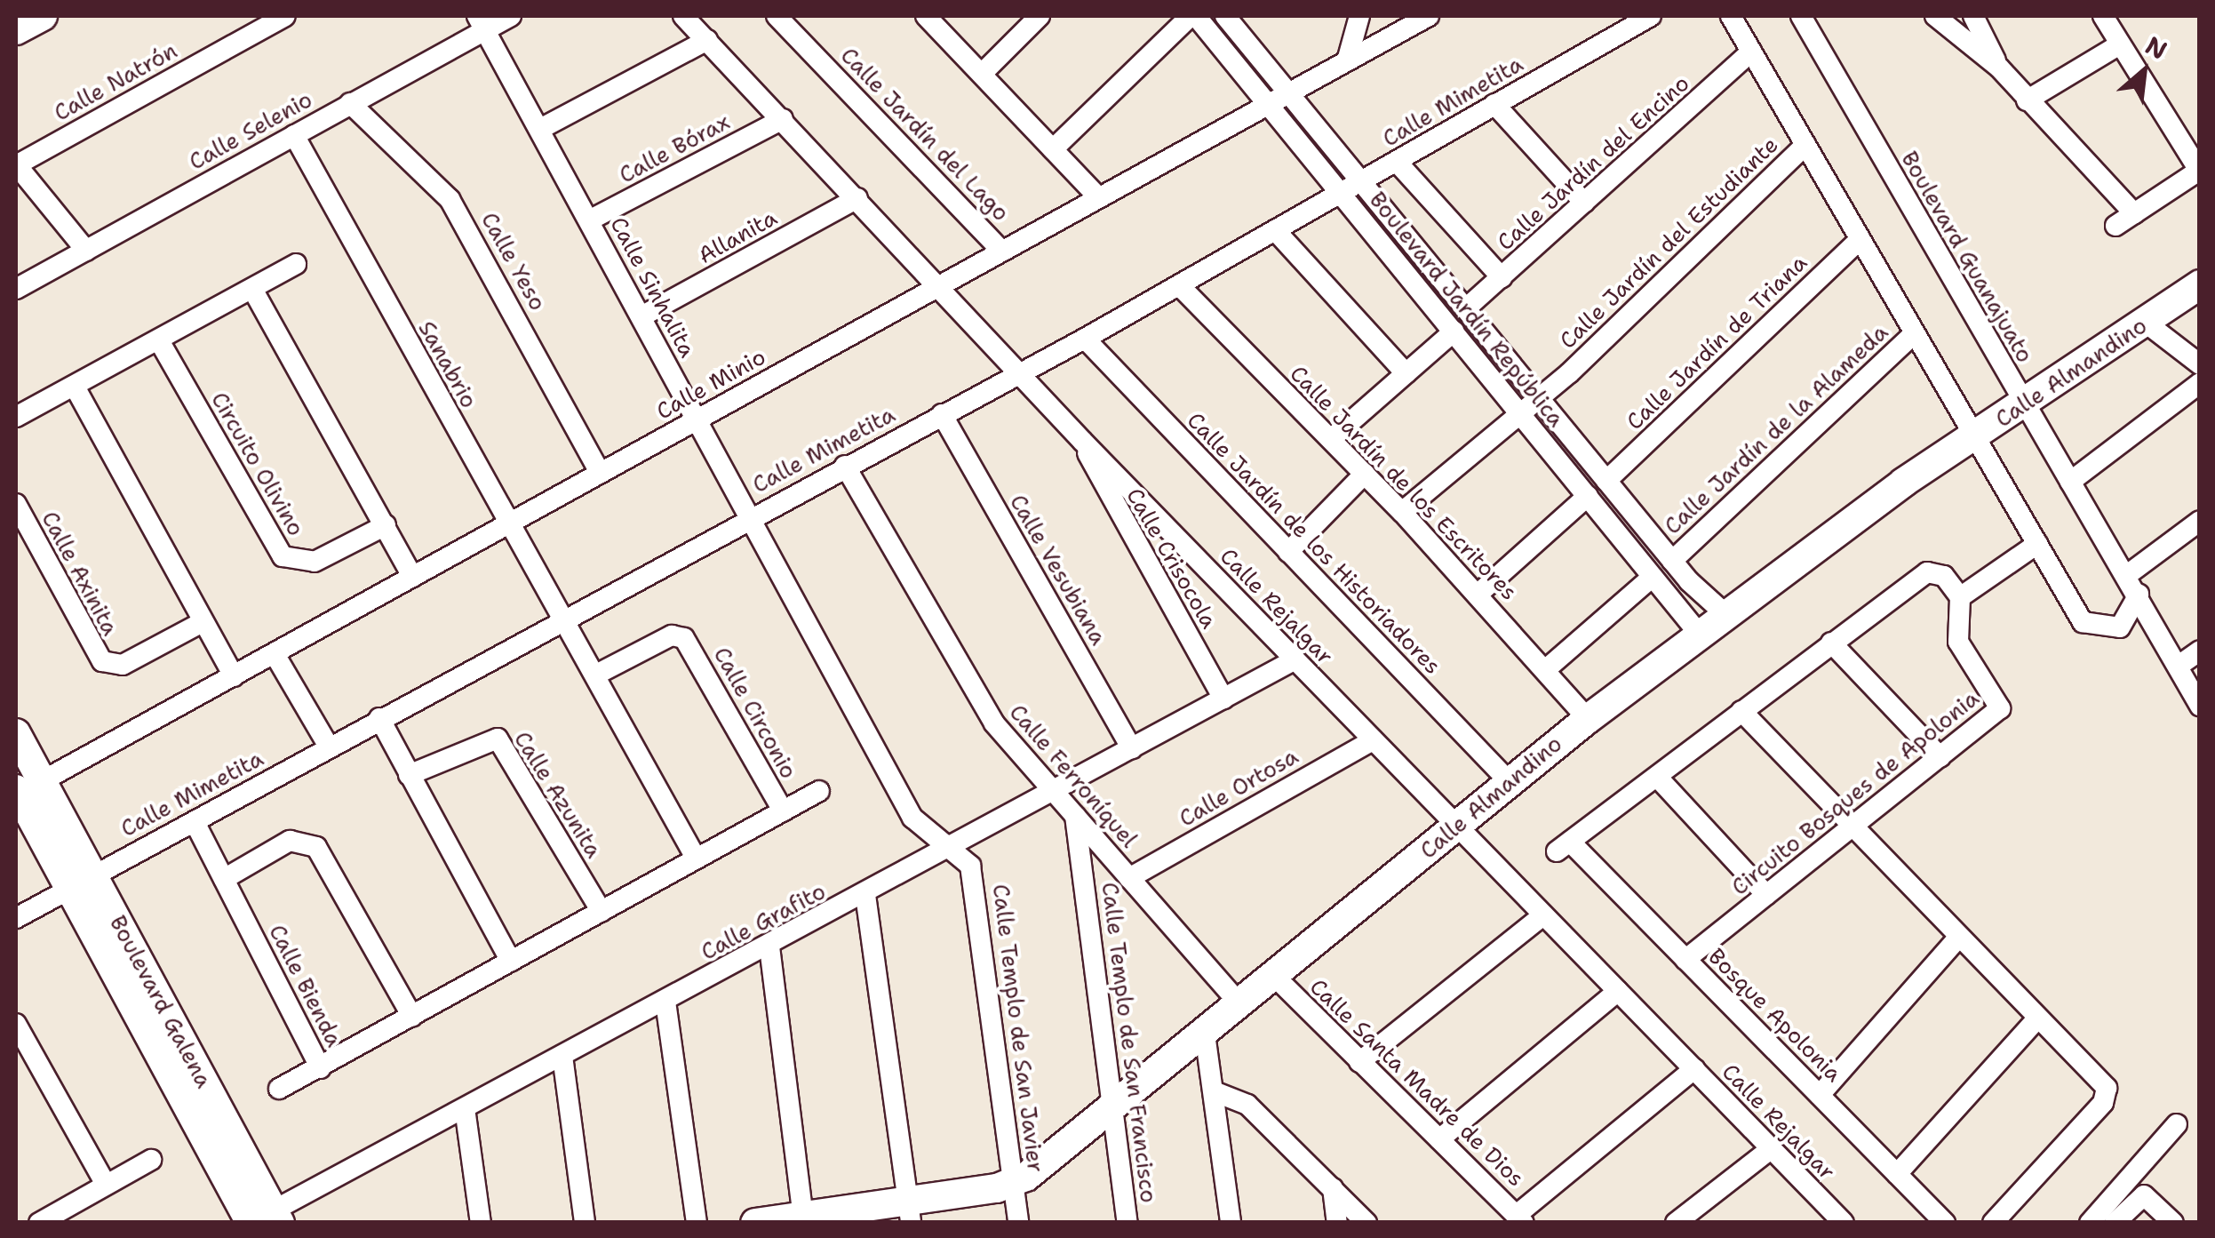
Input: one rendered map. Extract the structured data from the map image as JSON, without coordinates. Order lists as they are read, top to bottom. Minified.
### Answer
{"streets":{"street":["Calle Natrón","Calle Mimetita","Calle Selenio","Calle Jardín del Lago","Calle Bórax","Calle Jardín del Encino","Allanita","Calle Jardín del Estudiante","Boulevard Guanajuato","Calle Yeso","Calle Sinhalita","Boulevard Jardín República","Calle Jardín de Triana","Sanabrio","Calle Almandino","Calle Minio","Calle Jardín de la Alameda","Circuito Olivino","Calle Jardín de los Escritores","Calle Jardín de los Historiadores","Calle Crisocola","Calle Vesubiana","Calle Axinita","Calle Rejalgar","Calle Circonio","Calle Ferroníquel","Calle Ortosa","Circuito Bosques de Apolonia","Calle Azunita","Calle Grafito","Calle Bienda","Boulevard Galena","Bosque Apolonia","Calle Templo de San Javier","Calle Templo de San Francisco","Calle Santa Madre de Dios"]},"crossings":[["Calle Mimetita","Calle Sinhalita"],["Calle Mimetita","Boulevard Jardín República"],["Calle Mimetita","Sanabrio"],["Calle Mimetita","Calle Jardín de los Escritores"],["Calle Mimetita","Calle Jardín de los Historiadores"],["Calle Mimetita","Calle Vesubiana"],["Calle Mimetita","Calle Rejalgar"],["Calle Mimetita","Calle Ferroníquel"],["Calle Mimetita","Calle Bienda"],["Calle Mimetita","Boulevard Galena"],["Calle Selenio","Calle Yeso"],["Calle Selenio","Calle Sinhalita"],["Calle Selenio","Sanabrio"],["Calle Jardín del Lago","Calle Minio"],["Calle Bórax","Calle Sinhalita"],["Calle Bórax","Calle Rejalgar"],["Calle Jardín del Encino","Boulevard Jardín República"],["Allanita","Calle Sinhalita"],["Allanita","Calle Rejalgar"],["Calle Jardín del Estudiante","Boulevard Jardín República"],["Calle Jardín del Estudiante","Calle Jardín de los Escritores"],["Boulevard Guanajuato","Calle Almandino"],["Calle Yeso","Calle Minio"],["Calle Sinhalita","Calle Minio"],["Calle Sinhalita","Calle Grafito"],["Calle Sinhalita","Calle Templo de San Javier"],["Boulevard Jardín República","Calle Jardín de Triana"],["Boulevard Jardín República","Calle Almandino"],["Boulevard Jardín República","Calle Minio"],["Boulevard Jardín República","Calle Jardín de la Alameda"],["Sanabrio","Calle Minio"],["Calle Almandino","Calle Jardín de los Escritores"],["Calle Almandino","Calle Jardín de los Historiadores"],["Calle Almandino","Calle Rejalgar"],["Calle Almandino","Calle Ferroníquel"],["Calle Almandino","Calle Templo de San Javier"],["Calle Almandino","Calle Templo de San Francisco"],["Calle Almandino","Calle Santa Madre de Dios"],["Calle Minio","Calle Rejalgar"],["Calle Minio","Boulevard Galena"],["Calle Crisocola","Calle Rejalgar"],["Calle Crisocola","Calle Grafito"],["Calle Vesubiana","Calle Grafito"],["Calle Rejalgar","Calle Ortosa"],["Calle Rejalgar","Calle Grafito"],["Calle Circonio","Calle Azunita"],["Calle Ferroníquel","Calle Ortosa"],["Calle Ferroníquel","Calle Grafito"],["Calle Ferroníquel","Calle Templo de San Francisco"],["Circuito Bosques de Apolonia","Bosque Apolonia"],["Calle Grafito","Boulevard Galena"],["Calle Grafito","Calle Templo de San Javier"]],"north":"top right"}
